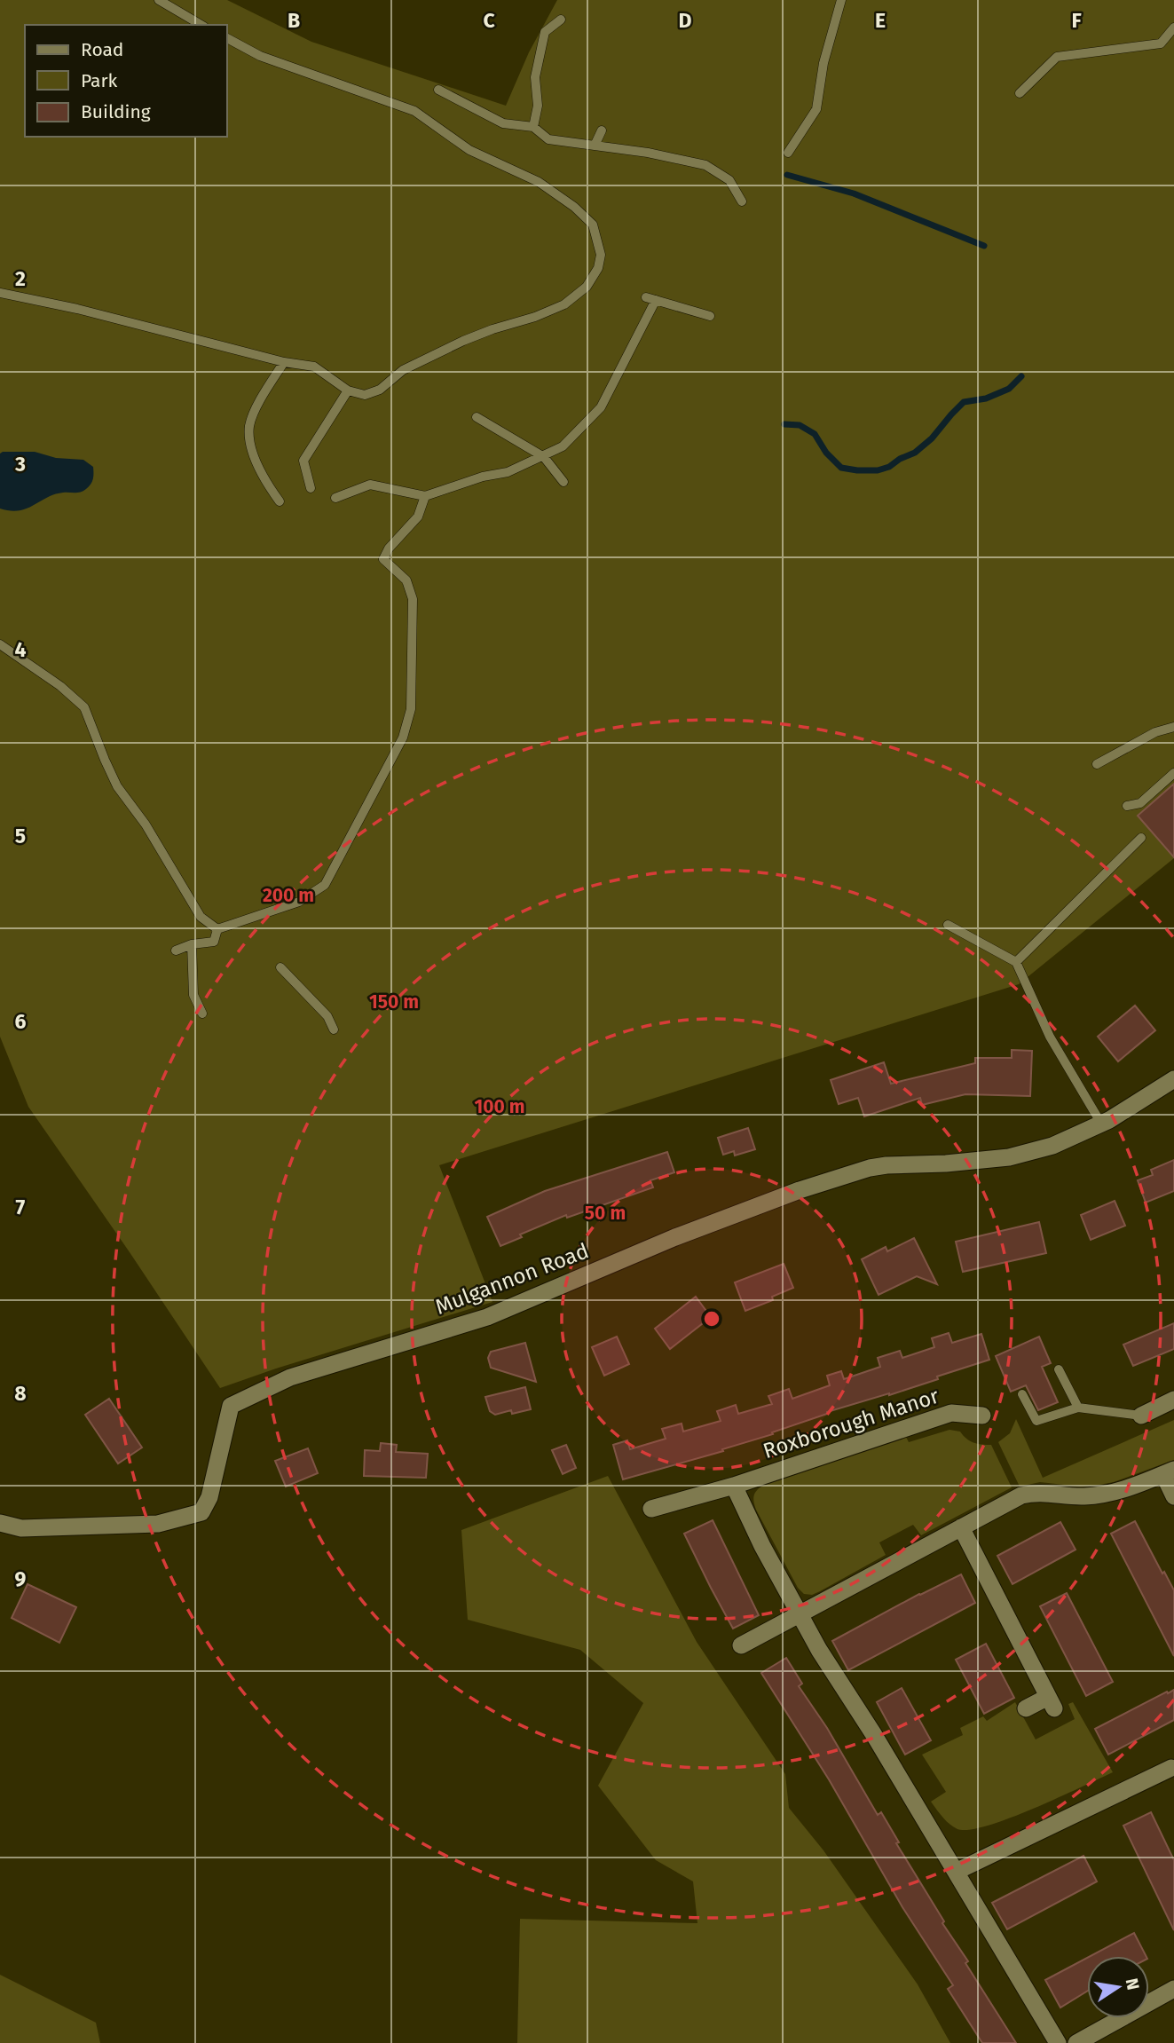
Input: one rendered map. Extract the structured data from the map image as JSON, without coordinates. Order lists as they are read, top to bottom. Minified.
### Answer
{"streets":{"street":["Mulgannon Road","Roxborough Manor"]},"legend":["Road","Park","Building"],"north":"right","grid":{"columns":["B","C","D","E","F"],"rows":["2","3","4","5","6","7","8","9"]},"rings":["200 m","150 m","100 m","50 m"]}
